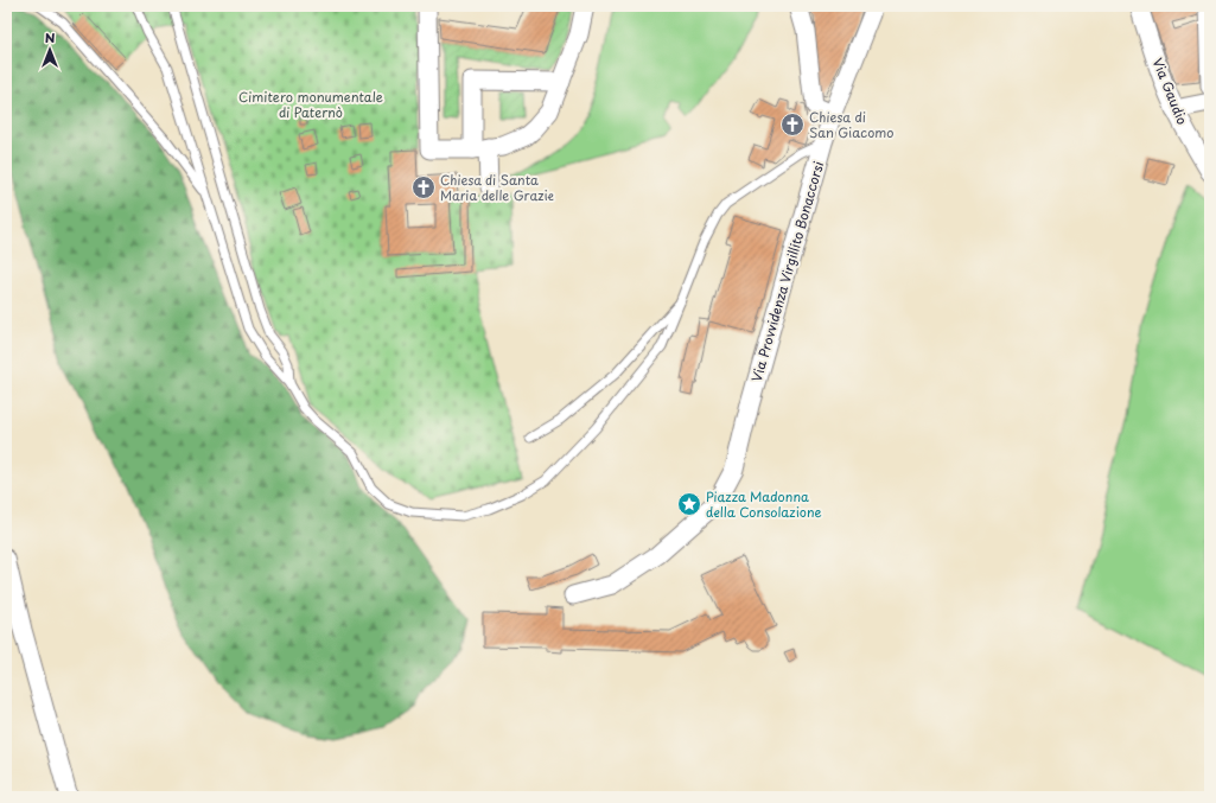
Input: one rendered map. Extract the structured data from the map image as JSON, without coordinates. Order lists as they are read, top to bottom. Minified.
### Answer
{"streets":{"street":["Via Gaudio","Via Provvidenza Virgillito Bonaccorsi"]},"parks":["Cimitero monumentale di Paternò"],"places":{"church":["Chiesa di San Giacomo","Chiesa di Santa Maria delle Grazie"],"place":["Piazza Madonna della Consolazione"]},"north":"top"}
